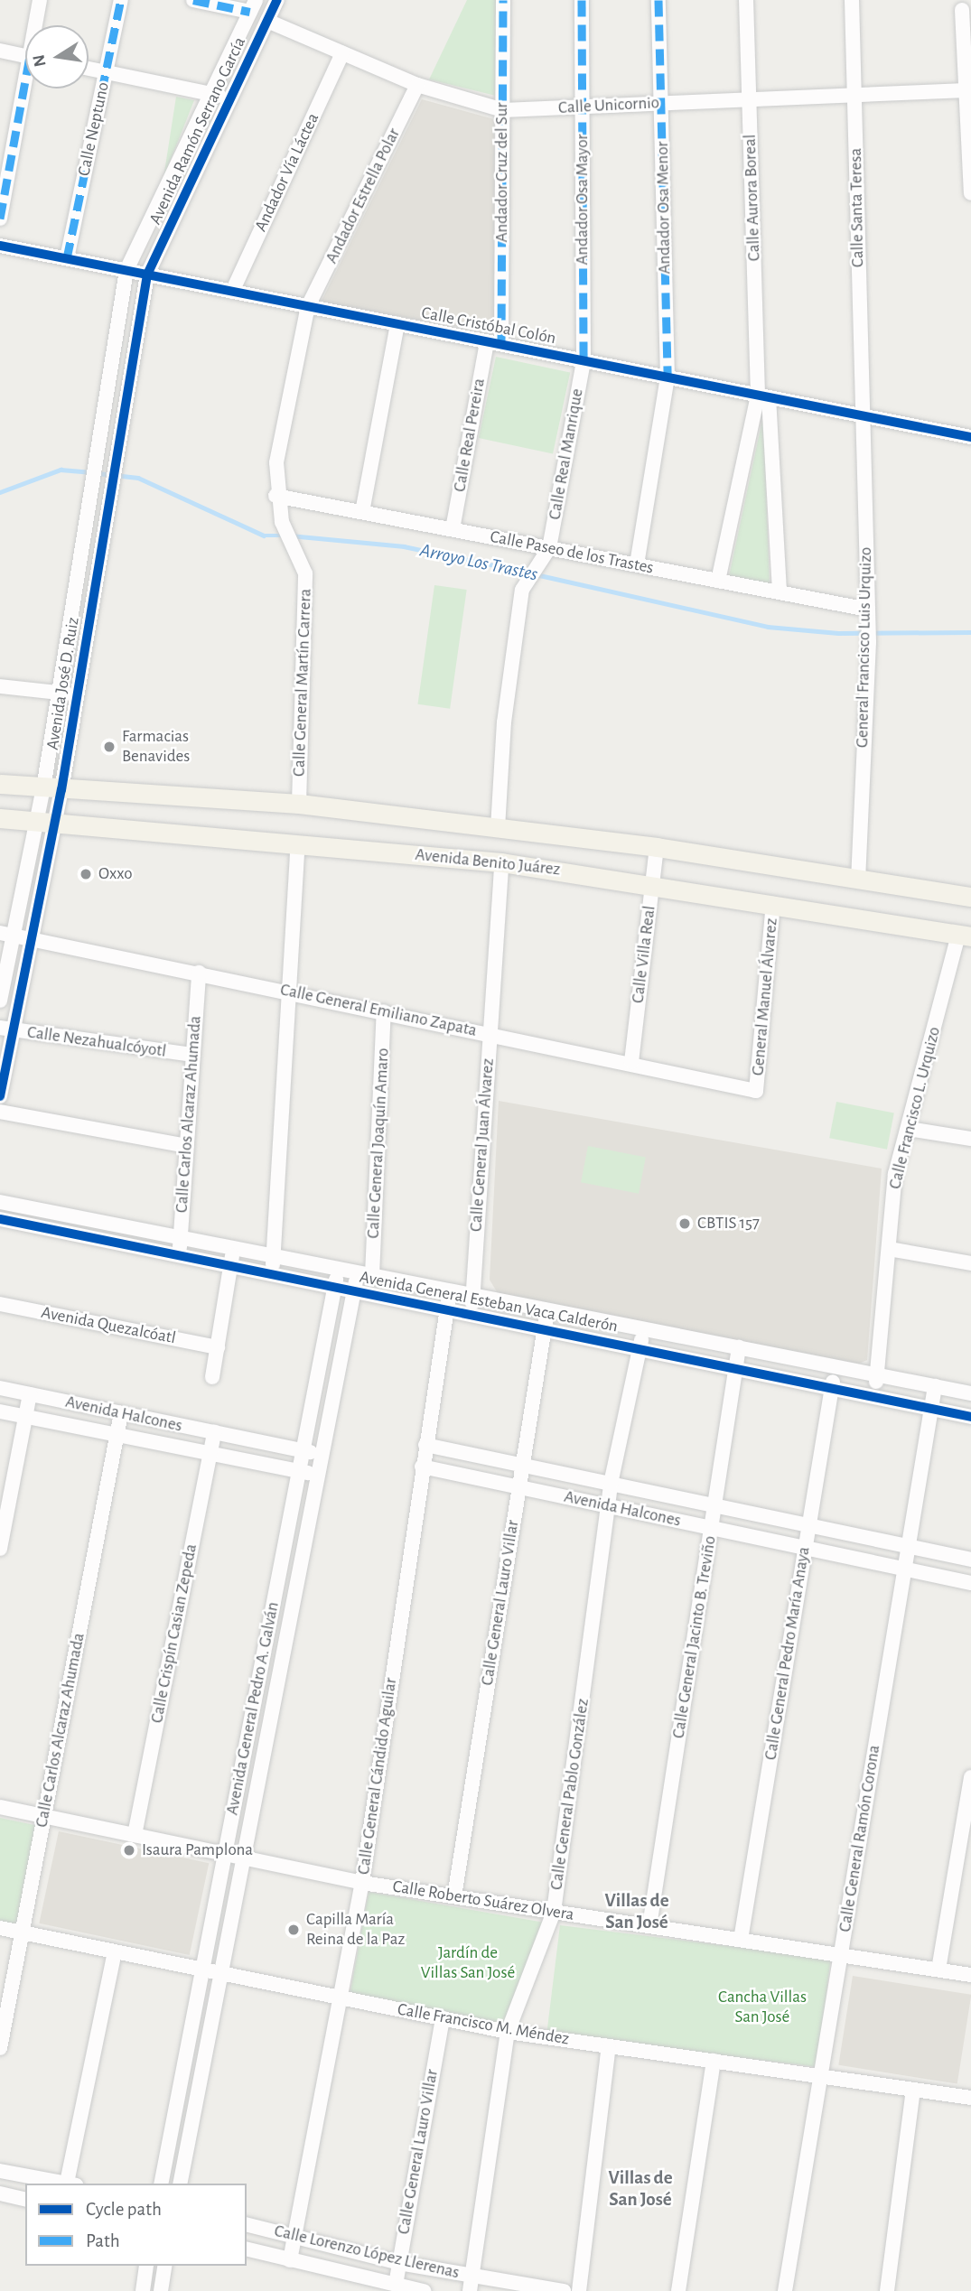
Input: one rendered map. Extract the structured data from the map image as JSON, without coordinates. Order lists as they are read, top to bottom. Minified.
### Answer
{"streets":{"main road":["Avenida Benito Juárez"],"street":["Calle Unicornio","Calle Neptuno","Avenida Ramón Serrano García","Andador Vía Láctea","Andador Cruz del Sur","Andador Estrella Polar","Calle Aurora Boreal","Andador Osa Mayor","Andador Osa Menor","Calle Santa Teresa","Calle Cristóbal Colón","Calle Real Pereira","Calle Real Manrique","Calle Paseo de los Trastes","General Francisco Luis Urquizo","Calle General Martín Carrera","Avenida José D. Ruiz","Calle Villa Real","General Manuel Álvarez","Calle General Emiliano Zapata","Calle Nezahualcóyotl","Calle Francisco L. Urquizo","Calle Carlos Alcaraz Ahumada","Calle General Joaquín Amaro","Calle General Juan Álvarez","Avenida General Esteban Vaca Calderón","Avenida Quezalcóatl","Avenida Halcones","Calle General Lauro Villar","Calle Crispín Casian Zepeda","Calle General Jacinto B. Treviño","Calle General Pedro María Anaya","Avenida General Pedro A. Galván","Calle General Cándido Aguilar","Calle General Pablo González","Calle General Ramón Corona","Calle Roberto Suárez Olvera","Calle Francisco M. Méndez","Calle Lorenzo López Llerenas"]},"crossings":[["Calle Unicornio","Avenida Ramón Serrano García"],["Calle Unicornio","Andador Vía Láctea"],["Calle Unicornio","Andador Cruz del Sur"],["Calle Unicornio","Andador Estrella Polar"],["Calle Unicornio","Calle Aurora Boreal"],["Calle Unicornio","Andador Osa Mayor"],["Calle Unicornio","Andador Osa Menor"],["Calle Unicornio","Calle Santa Teresa"],["Calle Neptuno","Calle Cristóbal Colón"],["Avenida Ramón Serrano García","Calle Cristóbal Colón"],["Avenida Ramón Serrano García","Avenida José D. Ruiz"],["Andador Vía Láctea","Calle Cristóbal Colón"],["Andador Cruz del Sur","Calle Cristóbal Colón"],["Andador Cruz del Sur","Calle Real Pereira"],["Andador Estrella Polar","Calle Cristóbal Colón"],["Andador Estrella Polar","Calle General Martín Carrera"],["Calle Aurora Boreal","Calle Cristóbal Colón"],["Calle Aurora Boreal","Calle Paseo de los Trastes"],["Andador Osa Mayor","Calle Cristóbal Colón"],["Andador Osa Mayor","Calle Real Manrique"],["Andador Osa Menor","Calle Cristóbal Colón"],["Andador Osa Menor","Calle Paseo de los Trastes"],["Calle Santa Teresa","Calle Cristóbal Colón"],["Calle Santa Teresa","General Francisco Luis Urquizo"],["Calle Cristóbal Colón","Calle Real Pereira"],["Calle Cristóbal Colón","Calle Real Manrique"],["Calle Cristóbal Colón","General Francisco Luis Urquizo"],["Calle Cristóbal Colón","Calle General Martín Carrera"],["Calle Cristóbal Colón","Avenida José D. Ruiz"],["Calle Real Pereira","Calle Paseo de los Trastes"],["Calle Real Manrique","Calle Paseo de los Trastes"],["Calle Paseo de los Trastes","General Francisco Luis Urquizo"],["Calle Paseo de los Trastes","Calle General Martín Carrera"],["General Francisco Luis Urquizo","Avenida Benito Juárez"],["Calle General Martín Carrera","Avenida Benito Juárez"],["Avenida José D. Ruiz","Avenida Benito Juárez"],["Avenida José D. Ruiz","Calle General Emiliano Zapata"],["Avenida José D. Ruiz","Calle Nezahualcóyotl"],["Avenida Benito Juárez","Calle Villa Real"],["Avenida Benito Juárez","General Manuel Álvarez"],["Avenida Benito Juárez","Calle Francisco L. Urquizo"],["Avenida Benito Juárez","Calle General Juan Álvarez"],["Calle Villa Real","Calle General Emiliano Zapata"],["General Manuel Álvarez","Calle General Emiliano Zapata"],["Calle General Emiliano Zapata","Calle Carlos Alcaraz Ahumada"],["Calle General Emiliano Zapata","Calle General Joaquín Amaro"],["Calle General Emiliano Zapata","Calle General Juan Álvarez"],["Calle Nezahualcóyotl","Calle Carlos Alcaraz Ahumada"],["Calle Francisco L. Urquizo","Avenida General Esteban Vaca Calderón"],["Calle Carlos Alcaraz Ahumada","Avenida General Esteban Vaca Calderón"],["Calle Carlos Alcaraz Ahumada","Avenida Halcones"],["Calle Carlos Alcaraz Ahumada","Calle Roberto Suárez Olvera"],["Calle Carlos Alcaraz Ahumada","Calle Francisco M. Méndez"],["Calle General Joaquín Amaro","Avenida General Esteban Vaca Calderón"],["Calle General Juan Álvarez","Avenida General Esteban Vaca Calderón"],["Avenida General Esteban Vaca Calderón","Calle General Lauro Villar"],["Avenida General Esteban Vaca Calderón","Calle General Jacinto B. Treviño"],["Avenida General Esteban Vaca Calderón","Calle General Pedro María Anaya"],["Avenida General Esteban Vaca Calderón","Avenida General Pedro A. Galván"],["Avenida General Esteban Vaca Calderón","Calle General Cándido Aguilar"],["Avenida General Esteban Vaca Calderón","Calle General Pablo González"],["Avenida General Esteban Vaca Calderón","Calle General Ramón Corona"],["Avenida Halcones","Calle General Lauro Villar"],["Avenida Halcones","Calle Crispín Casian Zepeda"],["Avenida Halcones","Calle General Jacinto B. Treviño"],["Avenida Halcones","Calle General Pedro María Anaya"],["Avenida Halcones","Avenida General Pedro A. Galván"],["Avenida Halcones","Calle General Cándido Aguilar"],["Avenida Halcones","Calle General Pablo González"],["Avenida Halcones","Calle General Ramón Corona"],["Calle General Lauro Villar","Calle Roberto Suárez Olvera"],["Calle General Lauro Villar","Calle Francisco M. Méndez"],["Calle General Lauro Villar","Calle Lorenzo López Llerenas"],["Calle Crispín Casian Zepeda","Calle Roberto Suárez Olvera"],["Calle General Jacinto B. Treviño","Calle Roberto Suárez Olvera"],["Calle General Pedro María Anaya","Calle Roberto Suárez Olvera"],["Avenida General Pedro A. Galván","Calle Roberto Suárez Olvera"],["Avenida General Pedro A. Galván","Calle Francisco M. Méndez"],["Calle General Cándido Aguilar","Calle Roberto Suárez Olvera"],["Calle General Cándido Aguilar","Calle Francisco M. Méndez"],["Calle General Cándido Aguilar","Calle Lorenzo López Llerenas"],["Calle General Pablo González","Calle Roberto Suárez Olvera"],["Calle General Pablo González","Calle Francisco M. Méndez"],["Calle General Pablo González","Calle Lorenzo López Llerenas"],["Calle General Ramón Corona","Calle Roberto Suárez Olvera"],["Calle General Ramón Corona","Calle Francisco M. Méndez"]],"districts":["Villas de San José","Villas de San José"],"water":["Arroyo Los Trastes"],"parks":["Jardín de Villas San José","Cancha Villas San José"],"places":["Farmacias Benavides","Oxxo","CBTIS 157","Isaura Pamplona","Capilla María Reina de la Paz"],"legend":["Cycle path","Path"],"north":"left"}
